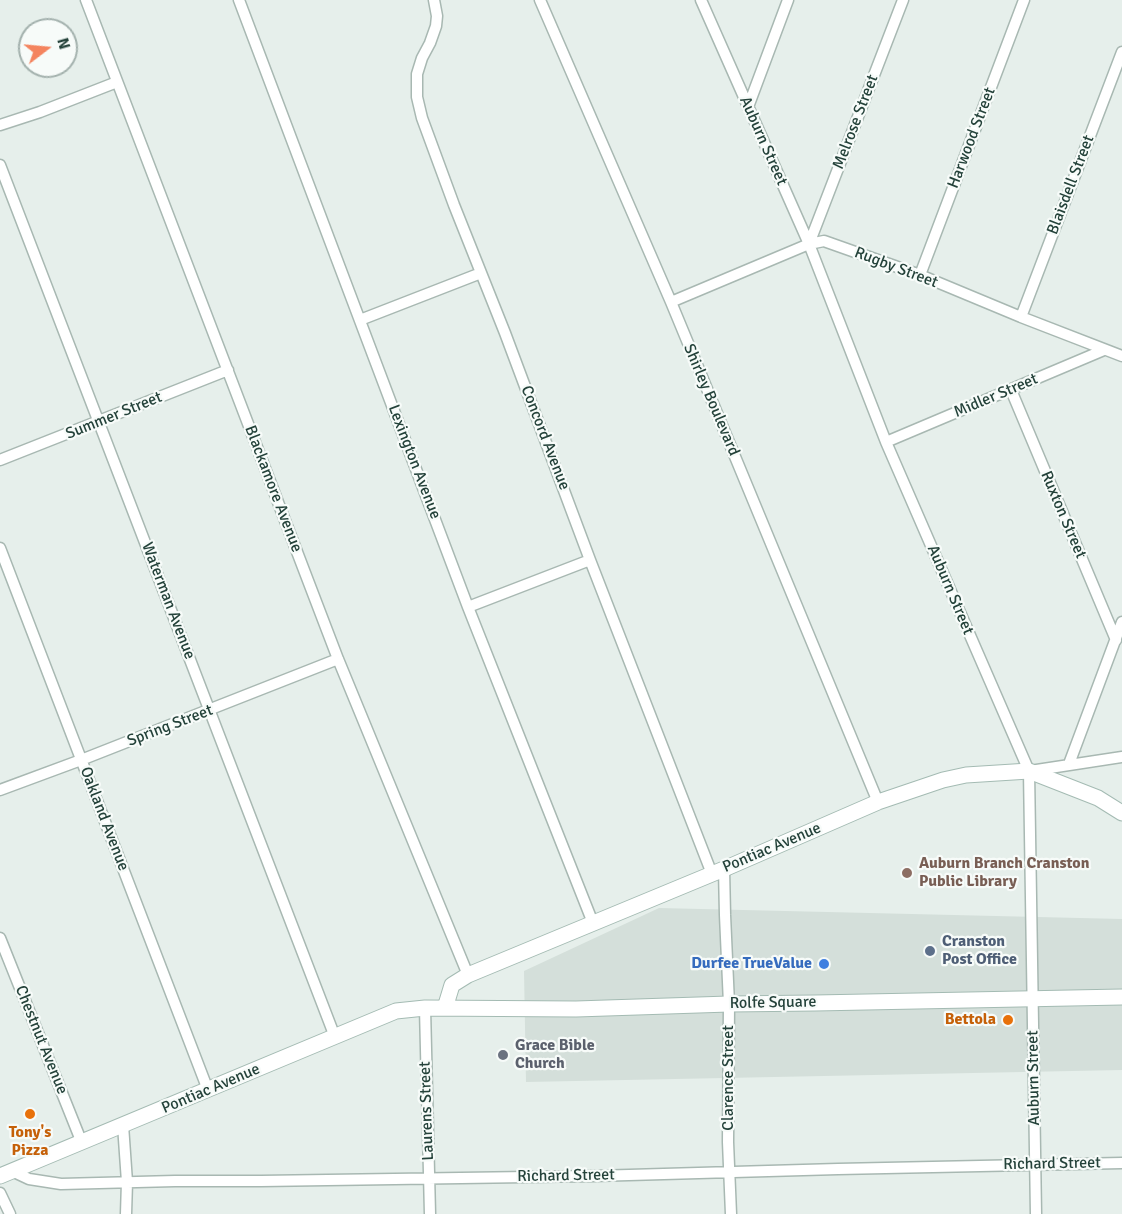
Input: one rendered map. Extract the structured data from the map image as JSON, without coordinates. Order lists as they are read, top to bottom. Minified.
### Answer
{"streets":{"main road":["Pontiac Avenue","Rolfe Square"],"street":["Melrose Street","Harwood Street","Auburn Street","Blaisdell Street","Rugby Street","Midler Street","Shirley Boulevard","Summer Street","Concord Avenue","Lexington Avenue","Blackamore Avenue","Ruxton Street","Waterman Avenue","Spring Street","Oakland Avenue","Chestnut Avenue","Clarence Street","Laurens Street","Richard Street"]},"crossings":[["Melrose Street","Auburn Street"],["Melrose Street","Rugby Street"],["Harwood Street","Rugby Street"],["Auburn Street","Rugby Street"],["Auburn Street","Midler Street"],["Auburn Street","Pontiac Avenue"],["Auburn Street","Rolfe Square"],["Auburn Street","Richard Street"],["Blaisdell Street","Rugby Street"],["Rugby Street","Midler Street"],["Rugby Street","Shirley Boulevard"],["Midler Street","Ruxton Street"],["Shirley Boulevard","Pontiac Avenue"],["Summer Street","Blackamore Avenue"],["Summer Street","Waterman Avenue"],["Concord Avenue","Pontiac Avenue"],["Concord Avenue","Clarence Street"],["Lexington Avenue","Pontiac Avenue"],["Blackamore Avenue","Spring Street"],["Blackamore Avenue","Pontiac Avenue"],["Waterman Avenue","Spring Street"],["Waterman Avenue","Pontiac Avenue"],["Spring Street","Oakland Avenue"],["Oakland Avenue","Pontiac Avenue"],["Pontiac Avenue","Rolfe Square"],["Pontiac Avenue","Chestnut Avenue"],["Pontiac Avenue","Clarence Street"],["Pontiac Avenue","Laurens Street"],["Pontiac Avenue","Richard Street"],["Rolfe Square","Clarence Street"],["Rolfe Square","Laurens Street"],["Clarence Street","Richard Street"],["Laurens Street","Richard Street"]],"places":["Auburn Branch Cranston Public Library","Cranston Post Office","Durfee TrueValue","Bettola","Grace Bible Church","Tony's Pizza"],"north":"right"}
